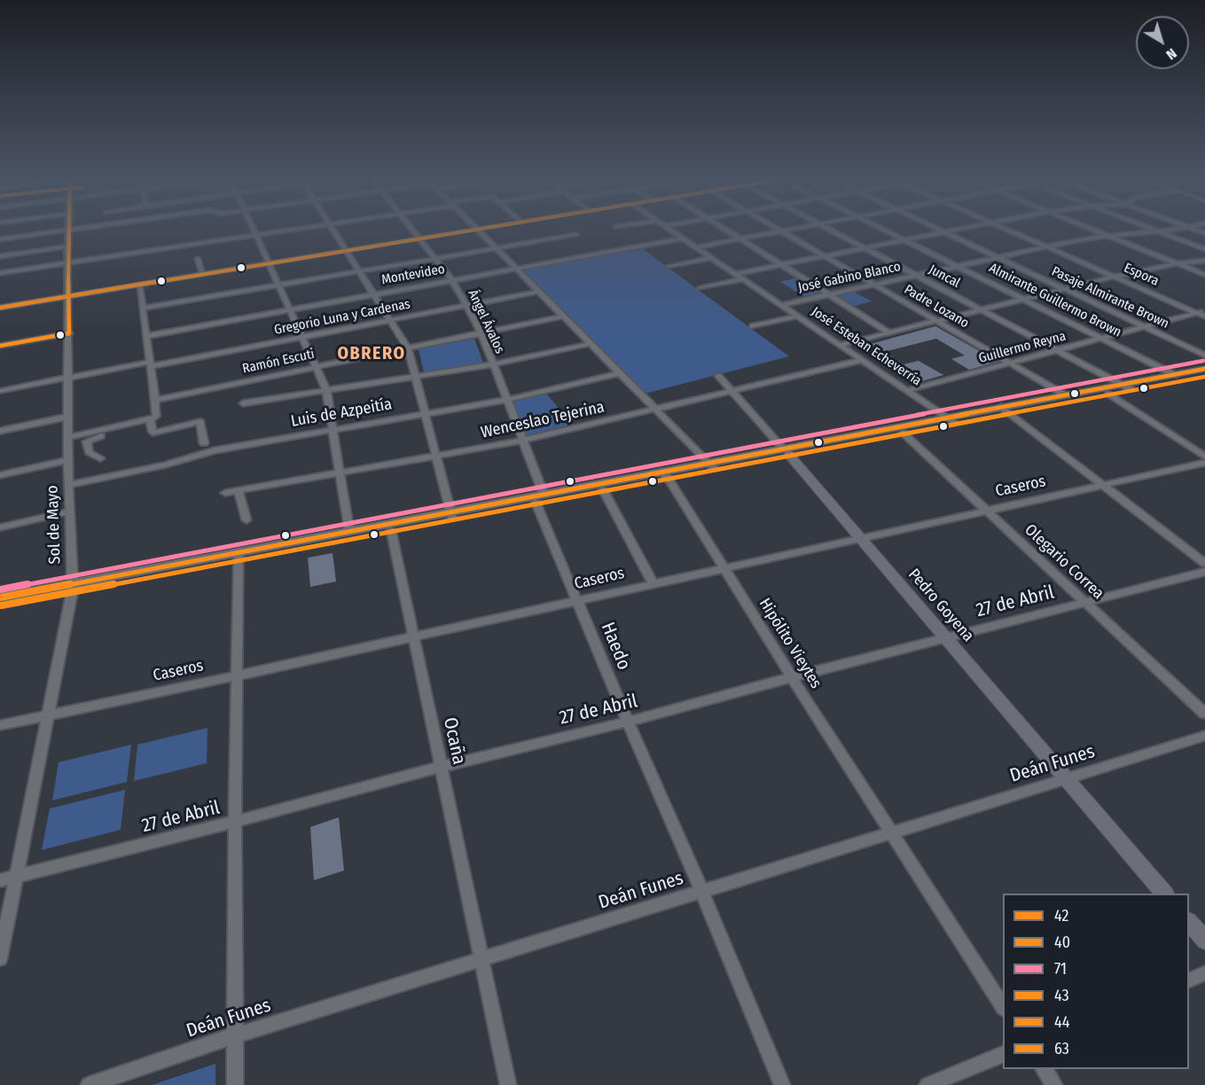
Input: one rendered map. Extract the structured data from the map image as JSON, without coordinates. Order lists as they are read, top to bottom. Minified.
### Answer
{"streets":{"main road":["Pedro Goyena"],"street":["Montevideo","Espora","Juncal","José Gabino Blanco","Pasaje Almirante Brown","Almirante Guillermo Brown","Padre Lozano","Gregorio Luna y Cardenas","Ángel Ávalos","José Esteban Echeverría","Guillermo Reyna","Ramón Escuti","Luis de Azpeitía","Wenceslao Tejerina","Caseros","Sol de Mayo","Olegario Correa","27 de Abril","Hipólito Vieytes","Haedo","Ocaña","Deán Funes"]},"crossings":[["Montevideo","Ángel Ávalos"],["Montevideo","José Esteban Echeverría"],["Espora","José Gabino Blanco"],["Espora","Guillermo Reyna"],["Juncal","José Gabino Blanco"],["Juncal","Guillermo Reyna"],["José Gabino Blanco","Pasaje Almirante Brown"],["José Gabino Blanco","Almirante Guillermo Brown"],["José Gabino Blanco","Padre Lozano"],["José Gabino Blanco","José Esteban Echeverría"],["Pasaje Almirante Brown","Guillermo Reyna"],["Almirante Guillermo Brown","Guillermo Reyna"],["Padre Lozano","Guillermo Reyna"],["Gregorio Luna y Cardenas","Ángel Ávalos"],["Gregorio Luna y Cardenas","Sol de Mayo"],["Ángel Ávalos","Ramón Escuti"],["Ángel Ávalos","Luis de Azpeitía"],["Ángel Ávalos","Wenceslao Tejerina"],["Ángel Ávalos","Haedo"],["José Esteban Echeverría","Guillermo Reyna"],["José Esteban Echeverría","Wenceslao Tejerina"],["Luis de Azpeitía","Sol de Mayo"],["Wenceslao Tejerina","Pedro Goyena"],["Caseros","Sol de Mayo"],["Caseros","Olegario Correa"],["Caseros","Pedro Goyena"],["Caseros","Hipólito Vieytes"],["Caseros","Haedo"],["Caseros","Ocaña"],["Sol de Mayo","27 de Abril"],["Olegario Correa","27 de Abril"],["27 de Abril","Pedro Goyena"],["27 de Abril","Hipólito Vieytes"],["27 de Abril","Haedo"],["27 de Abril","Ocaña"],["Pedro Goyena","Deán Funes"],["Hipólito Vieytes","Deán Funes"],["Haedo","Deán Funes"],["Ocaña","Deán Funes"]],"districts":["OBRERO"],"lines":["transit line 43","transit line 44","transit line 71","transit line 42","transit line 40"],"legend":["42","40","71","43","44","63"],"north":"bottom right"}
